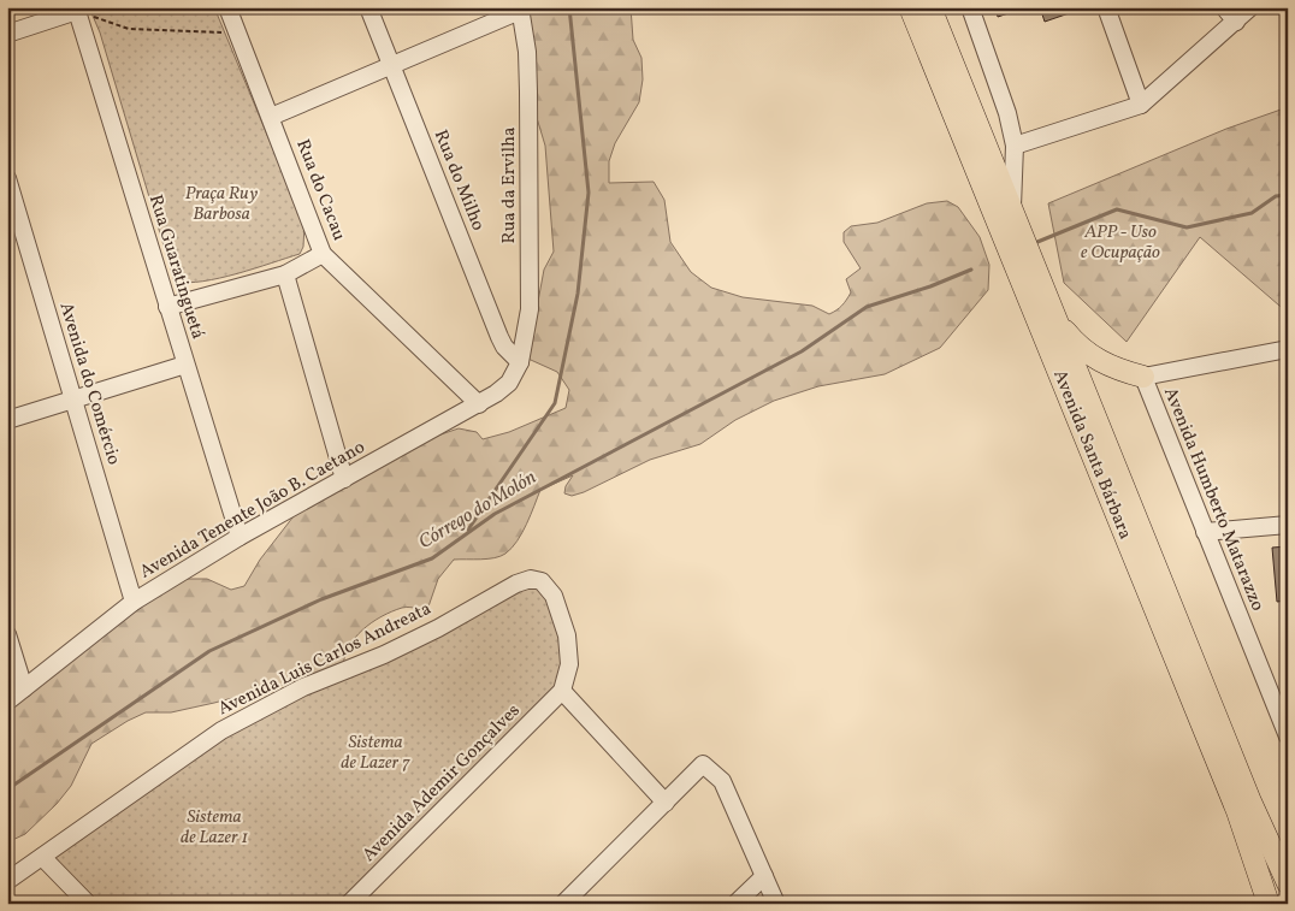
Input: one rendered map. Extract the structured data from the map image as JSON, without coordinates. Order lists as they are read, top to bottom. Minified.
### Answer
{"streets":{"main road":["Avenida Santa Bárbara"],"street":["Rua do Milho","Rua da Ervilha","Rua do Cacau","Rua Guaratinguetá","Avenida do Comércio","Avenida Humberto Matarazzo","Avenida Tenente João B. Caetano","Avenida Luis Carlos Andreata","Avenida Ademir Gonçalves"]},"crossings":[["Rua do Milho","Rua da Ervilha"],["Rua do Milho","Avenida Tenente João B. Caetano"],["Rua da Ervilha","Avenida Tenente João B. Caetano"],["Rua do Cacau","Avenida Tenente João B. Caetano"],["Rua Guaratinguetá","Avenida Tenente João B. Caetano"],["Avenida do Comércio","Avenida Tenente João B. Caetano"],["Avenida Luis Carlos Andreata","Avenida Ademir Gonçalves"]],"water":["Córrego do Molón"],"parks":["Praça Ruy Barbosa","APP - Uso e Ocupação","Sistema de Lazer 7","Sistema de Lazer 1"]}
